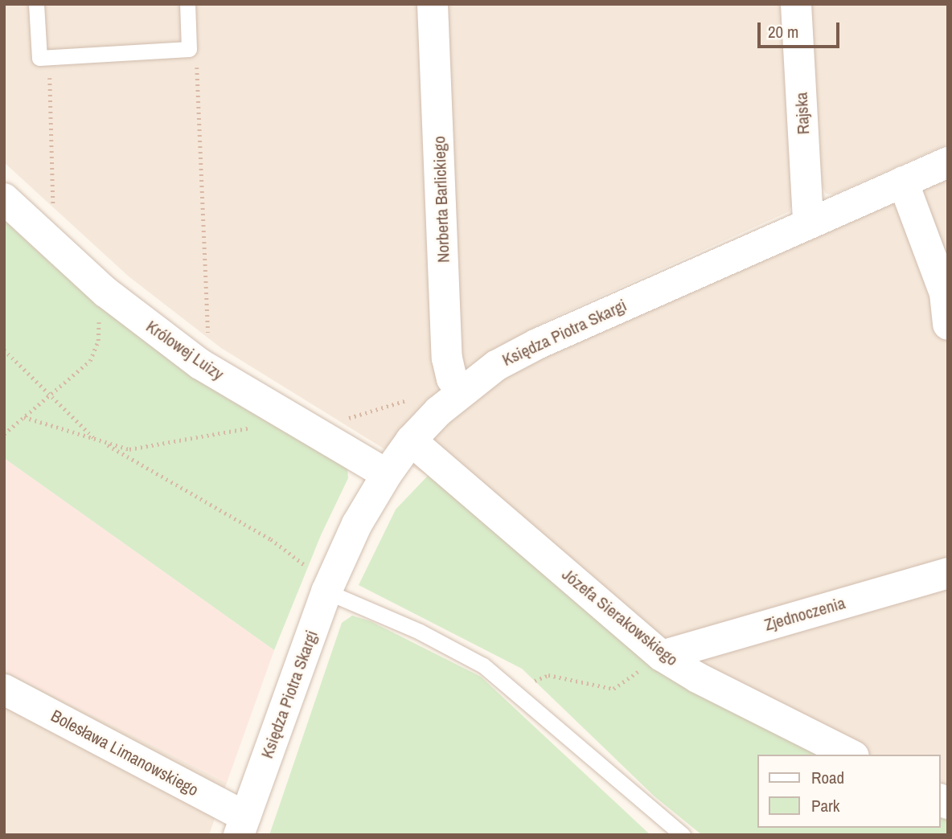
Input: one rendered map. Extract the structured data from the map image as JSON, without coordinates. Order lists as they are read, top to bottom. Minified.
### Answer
{"streets":{"street":["Rajska","Norberta Barlickiego","Księdza Piotra Skargi","Królowej Luizy","Zjednoczenia","Józefa Sierakowskiego","Bolesława Limanowskiego"]},"crossings":[["Rajska","Księdza Piotra Skargi"],["Norberta Barlickiego","Księdza Piotra Skargi"],["Księdza Piotra Skargi","Królowej Luizy"],["Księdza Piotra Skargi","Józefa Sierakowskiego"],["Księdza Piotra Skargi","Bolesława Limanowskiego"],["Zjednoczenia","Józefa Sierakowskiego"]],"legend":["Road","Park"],"scale_bar":"20 m"}
